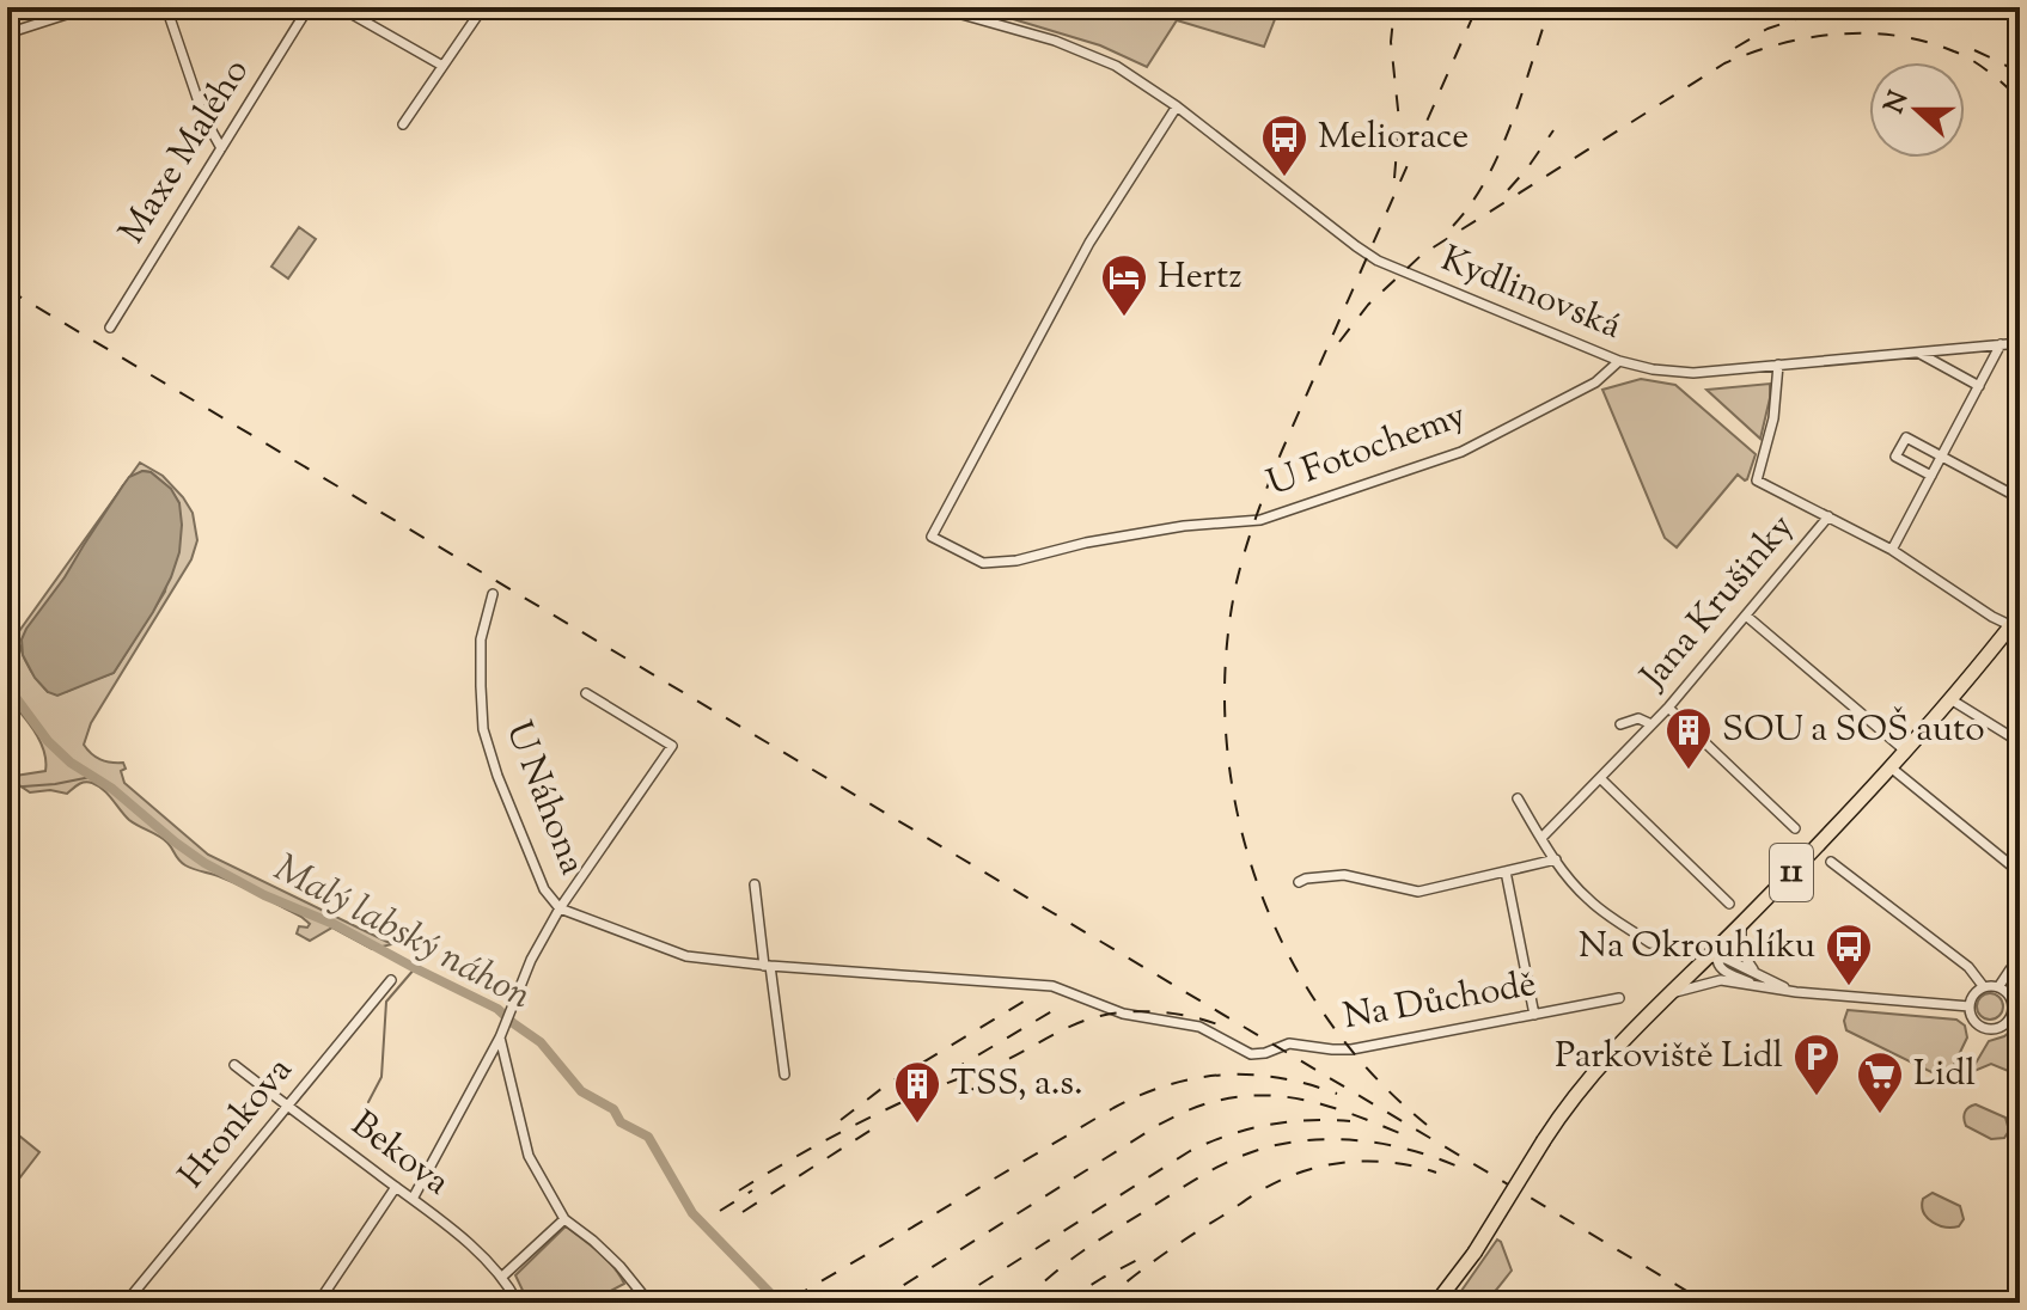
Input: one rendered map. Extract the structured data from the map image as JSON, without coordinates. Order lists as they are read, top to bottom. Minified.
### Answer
{"streets":{"main road":["11"],"street":["Maxe Malého","Kydlinovská","U Fotochemy","Jana Krušinky","U Náhona","Na Důchodě","Hronkova","Bekova"]},"crossings":[["Kydlinovská","U Fotochemy"],["U Náhona","Na Důchodě"],["U Náhona","Bekova"],["Hronkova","Bekova"]],"water":["Malý labský náhon"],"places":{"bus stop":["Meliorace","Na Okrouhlíku"],"hotel":["Hertz"],"building":["SOU a SOŠ auto","TSS, a.s."],"parking":["Parkoviště Lidl"],"supermarket":["Lidl"]},"north":"left"}
